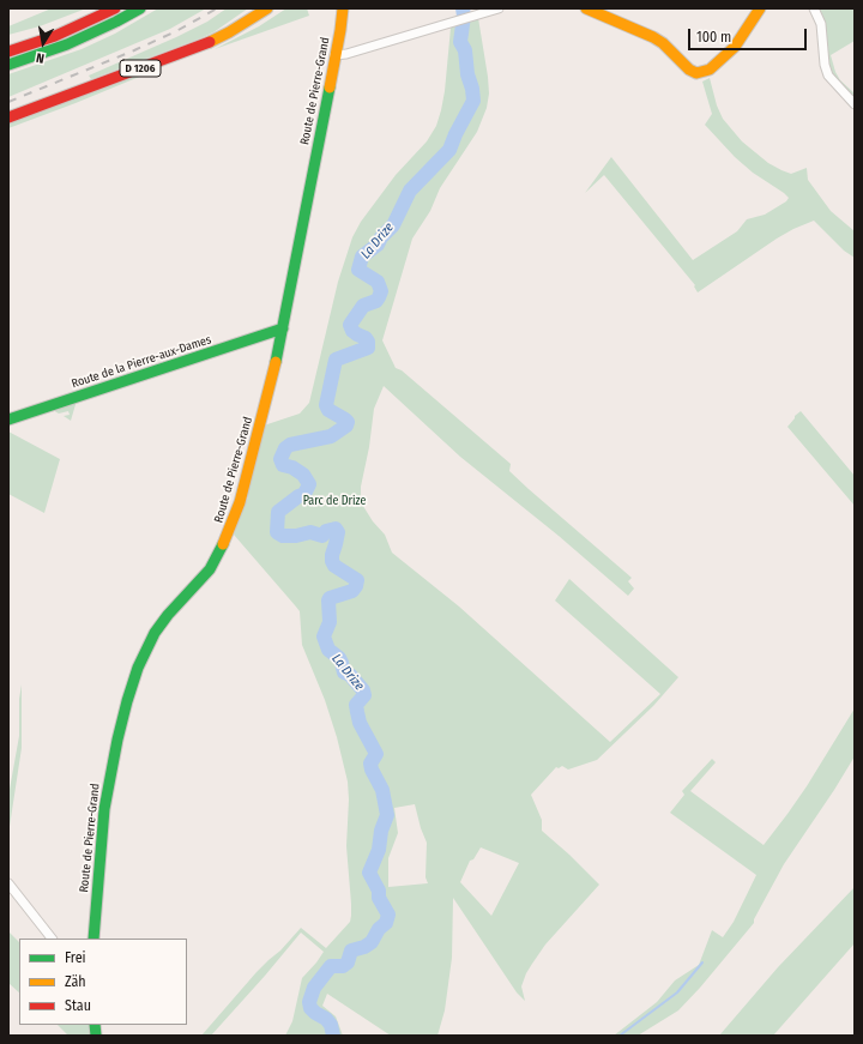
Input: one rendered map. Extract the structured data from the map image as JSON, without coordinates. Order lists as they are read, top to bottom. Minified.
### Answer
{"streets":{"main road":["D 1206","Route de Pierre-Grand","Route de la Pierre-aux-Dames"]},"crossings":[["Route de Pierre-Grand","Route de la Pierre-aux-Dames"]],"water":["La Drize"],"parks":["Parc de Drize"],"legend":["Frei","Zäh","Stau"],"scale_bar":"100 m","north":"bottom"}
